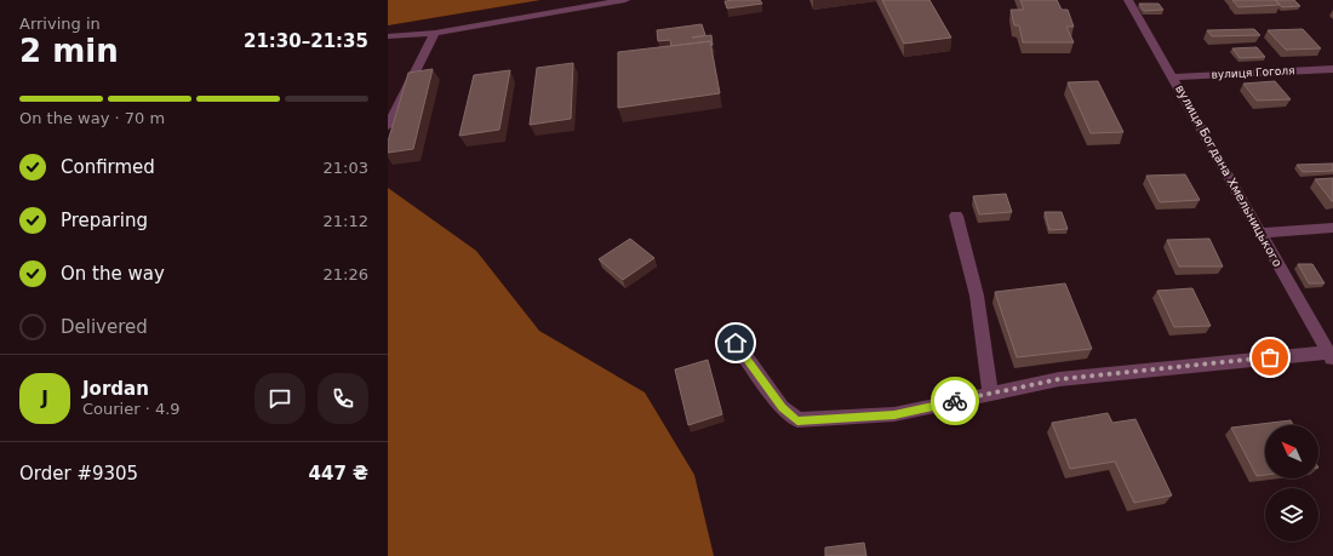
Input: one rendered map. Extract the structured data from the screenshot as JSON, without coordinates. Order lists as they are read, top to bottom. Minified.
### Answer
{"streets":{"street":["вулиця Гоголя","вулиця Богдана Хмельницького"]},"crossings":[["вулиця Гоголя","вулиця Богдана Хмельницького"]],"north":"top left","page":{"heading":["2 min","Arriving in","21:30–21:35"],"panel":["Jordan","Courier · 4.9","Order #9305","447 ₴"],"bar":"On the way · 70 m","list":[["Confirmed","21:03"],["Preparing","21:12"],["On the way","21:26"],"Delivered"],"round":"J"}}
